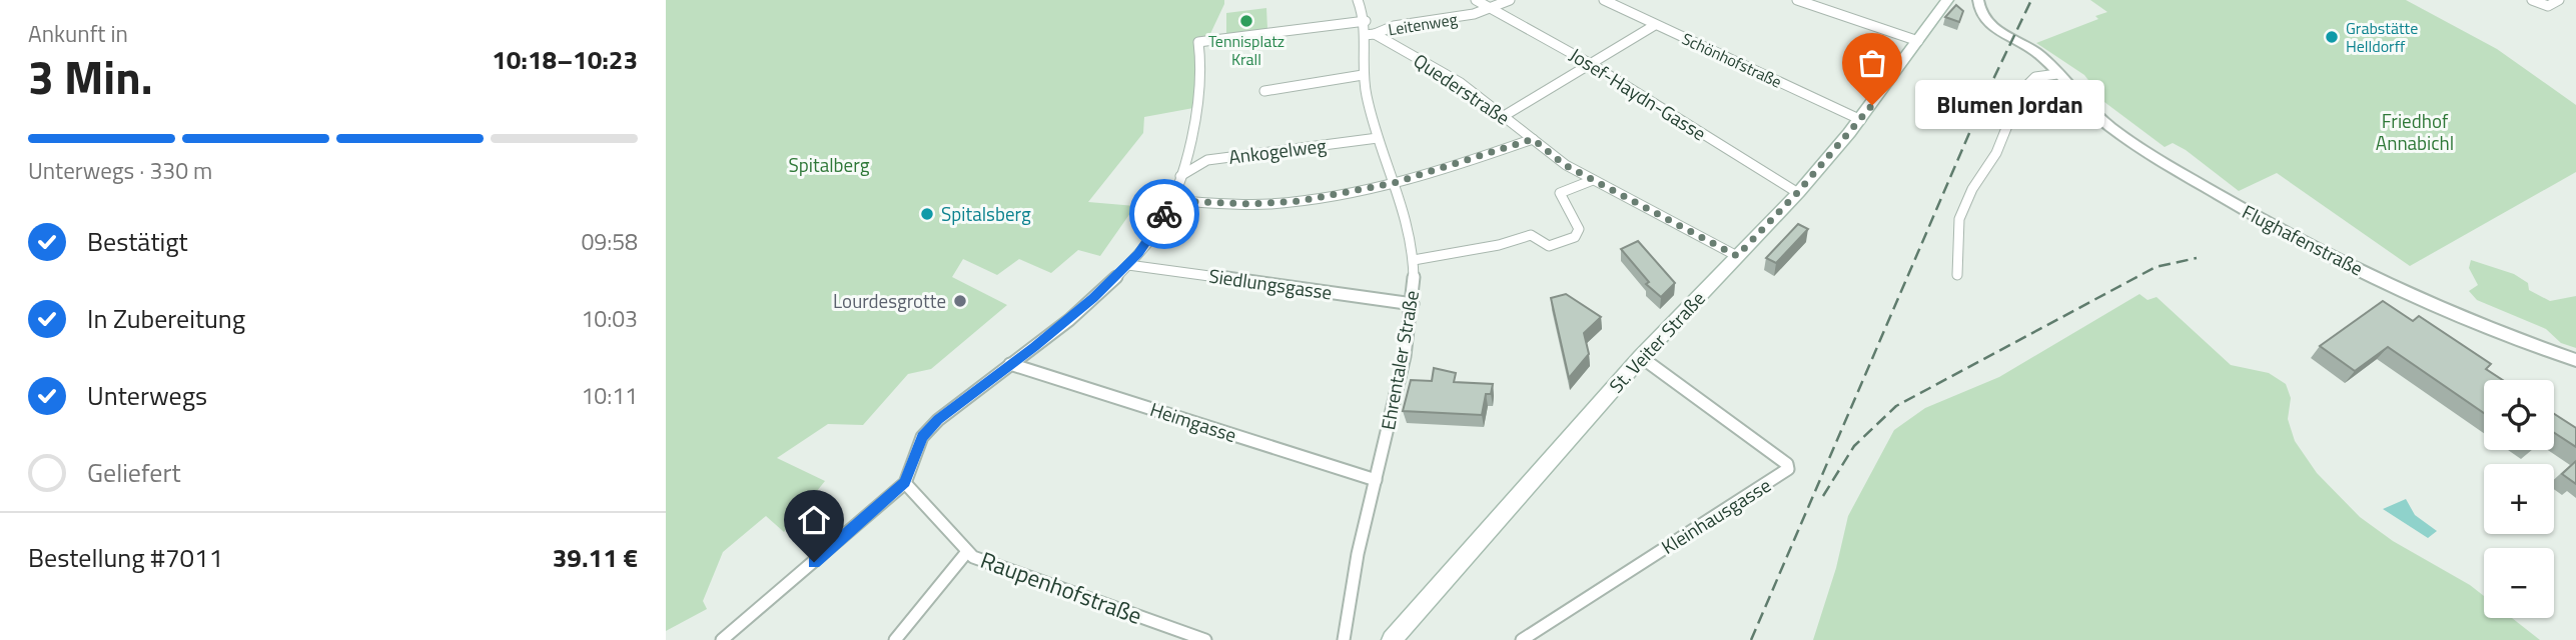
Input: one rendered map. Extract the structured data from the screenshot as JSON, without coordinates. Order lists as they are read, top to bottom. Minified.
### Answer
{"streets":{"main road":["St. Veiter Straße"],"street":["Leitenweg","Schönhofstraße","Quederstraße","Josef-Haydn-Gasse","Ankogelweg","Flughafenstraße","Siedlungsgasse","Ehrentaler Straße","Heimgasse","Kleinhausgasse","Raupenhofstraße"]},"crossings":[["Leitenweg","Quederstraße"],["Leitenweg","Josef-Haydn-Gasse"],["Leitenweg","Ehrentaler Straße"],["Schönhofstraße","St. Veiter Straße"],["Quederstraße","St. Veiter Straße"],["Quederstraße","Ehrentaler Straße"],["Josef-Haydn-Gasse","St. Veiter Straße"],["Ankogelweg","Ehrentaler Straße"],["Siedlungsgasse","Ehrentaler Straße"],["St. Veiter Straße","Kleinhausgasse"],["Ehrentaler Straße","Heimgasse"]],"parks":["Friedhof Annabichl","Spitalberg"],"places":["Tennisplatz Krall","Grabstätte Helldorff","Blumen Jordan","Spitalsberg","Lourdesgrotte"],"page":{"heading":["3 Min.","Ankunft in","10:18–10:23"],"panel":["Bestellung #7011","39.11 €"],"bubble":"Blumen Jordan","bar":"Unterwegs · 330 m","list":[["Bestätigt","09:58"],["In Zubereitung","10:03"],["Unterwegs","10:11"],"Geliefert"],"map_buttons":["+","−"]}}
